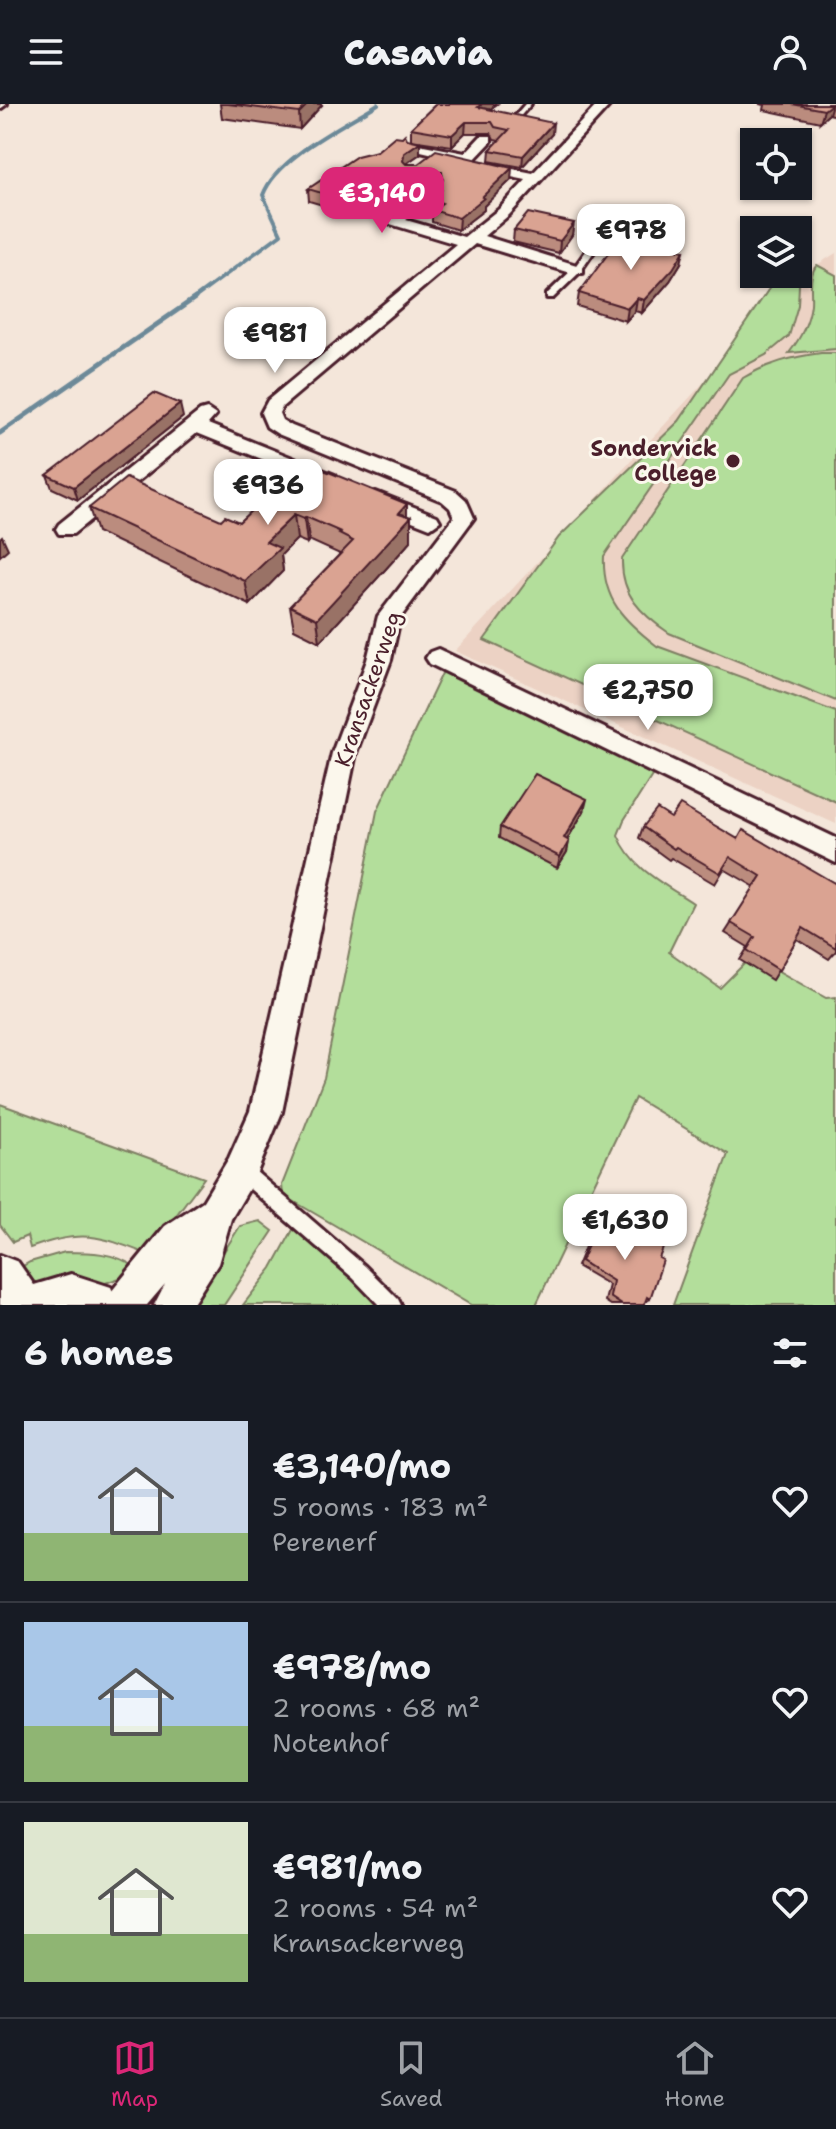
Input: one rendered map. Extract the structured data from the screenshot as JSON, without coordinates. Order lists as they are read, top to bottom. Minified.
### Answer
{"streets":{"street":["Kransackerweg"]},"places":["Sondervick College"],"page":{"header":"Casavia","price":["€3,140","€978","€981","€936","€2,750","€1,630"],"heading":"6 homes","list":[{"name":"€3,140/mo","note":"5 rooms · 183 m² · Perenerf"},{"name":"€978/mo","note":"2 rooms · 68 m² · Notenhof"},{"name":"€981/mo","note":"2 rooms · 54 m² · Kransackerweg"}],"tabs":["Map","Saved","Home"]}}
